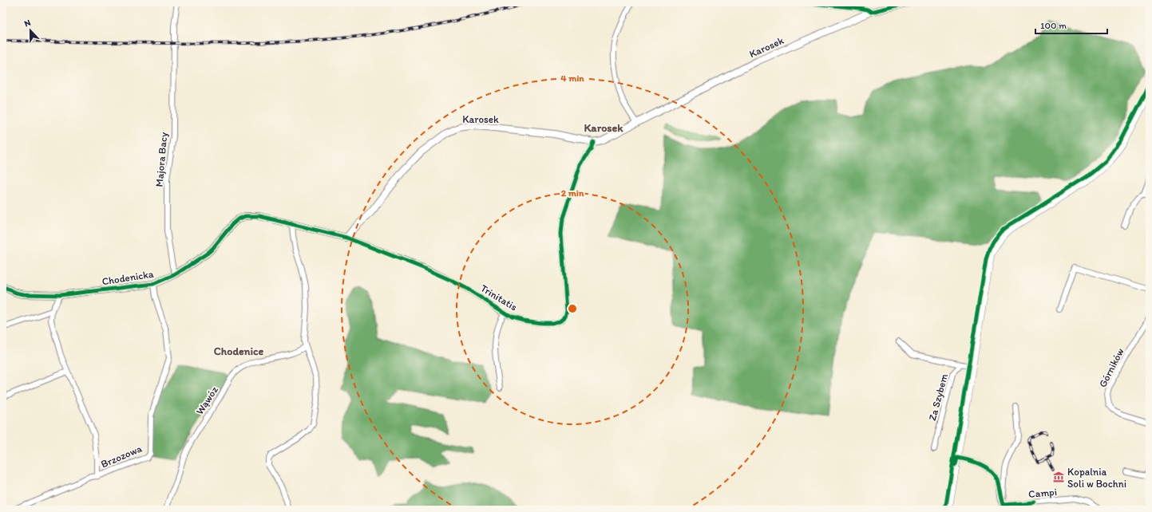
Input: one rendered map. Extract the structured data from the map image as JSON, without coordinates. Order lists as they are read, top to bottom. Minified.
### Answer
{"streets":{"street":["Karosek","Majora Bacy","Chodenicka","Trinitatis","Górników","Za Szybem","Wąwóz","Brzozowa","Campi"]},"crossings":[["Karosek","Chodenicka"],["Karosek","Trinitatis"],["Majora Bacy","Chodenicka"],["Chodenicka","Trinitatis"],["Chodenicka","Brzozowa"]],"districts":["Karosek","Chodenice"],"places":{"museum":["Kopalnia Soli w Bochni"]},"scale_bar":"100 m","north":"top","rings":["4 min","2 min"]}
